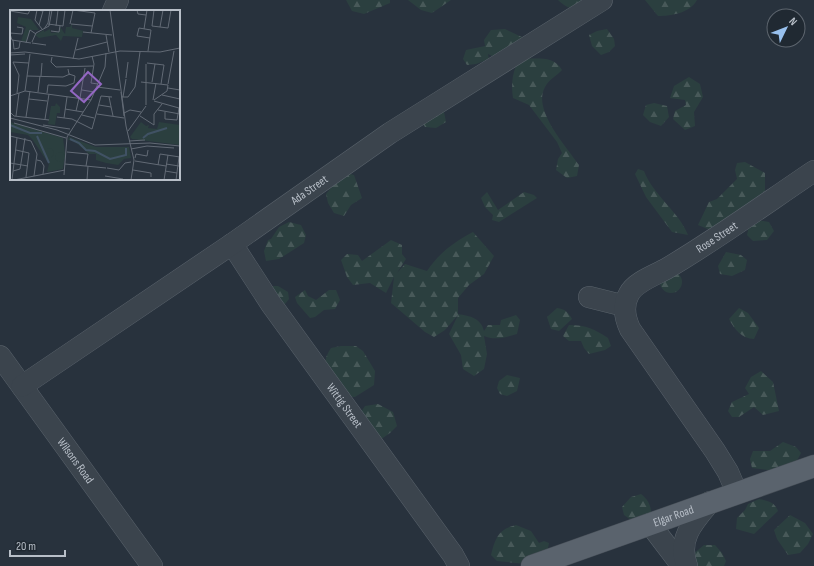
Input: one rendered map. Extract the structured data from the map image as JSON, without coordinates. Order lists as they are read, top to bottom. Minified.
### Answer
{"streets":{"main road":["Elgar Road"],"street":["Ada Street","Rose Street","Wittig Street","Wilsons Road"]},"crossings":[["Ada Street","Wittig Street"],["Ada Street","Wilsons Road"]],"scale_bar":"20 m","north":"top right"}
